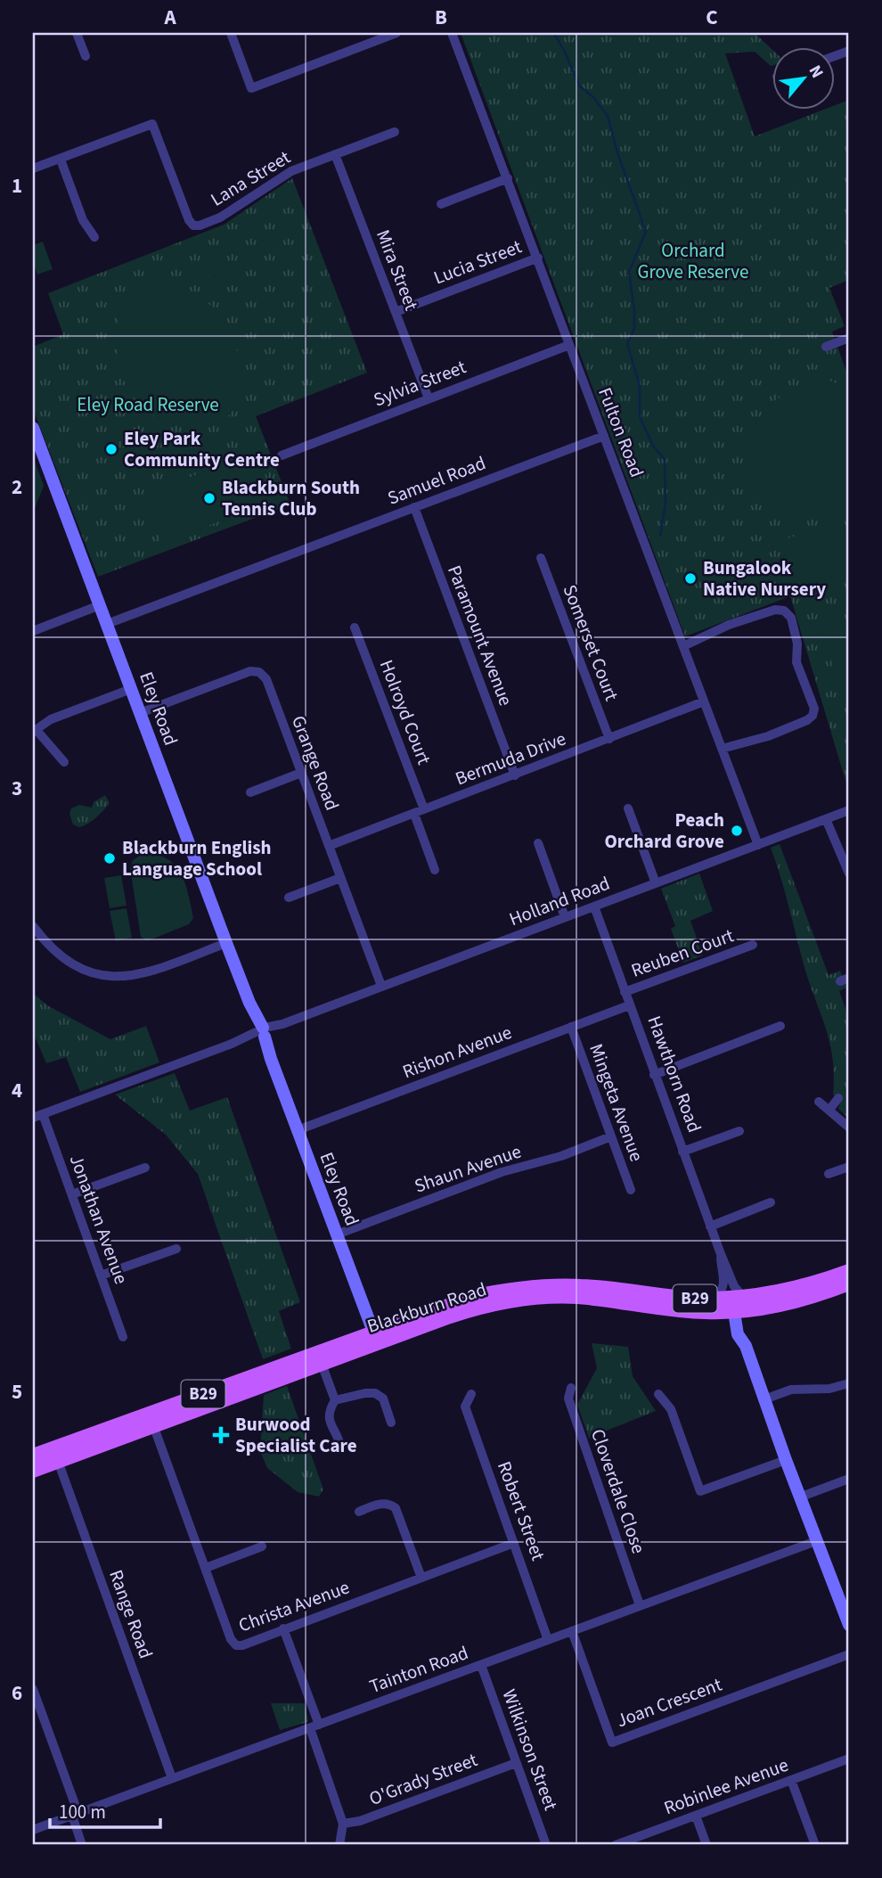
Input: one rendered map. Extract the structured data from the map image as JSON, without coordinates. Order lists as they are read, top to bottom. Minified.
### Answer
{"streets":{"main road":["Eley Road","Hawthorn Road","B29","Blackburn Road"],"street":["Lana Street","Lucia Street","Mira Street","Sylvia Street","Fulton Road","Samuel Road","Paramount Avenue","Somerset Court","Holroyd Court","Bermuda Drive","Grange Road","Holland Road","Reuben Court","Rishon Avenue","Mingeta Avenue","Shaun Avenue","Jonathan Avenue","Cloverdale Close","Robert Street","Christa Avenue","Range Road","Tainton Road","Joan Crescent","Wilkinson Street","O'Grady Street","Robinlee Avenue"]},"crossings":[["Lana Street","Mira Street"],["Lucia Street","Mira Street"],["Lucia Street","Fulton Road"],["Mira Street","Sylvia Street"],["Sylvia Street","Fulton Road"],["Fulton Road","Samuel Road"],["Fulton Road","Bermuda Drive"],["Fulton Road","Holland Road"],["Samuel Road","Paramount Avenue"],["Samuel Road","Eley Road"],["Paramount Avenue","Bermuda Drive"],["Somerset Court","Bermuda Drive"],["Eley Road","Grange Road"],["Eley Road","Holland Road"],["Eley Road","Rishon Avenue"],["Eley Road","Shaun Avenue"],["Eley Road","Blackburn Road"],["Holroyd Court","Bermuda Drive"],["Bermuda Drive","Grange Road"],["Grange Road","Holland Road"],["Holland Road","Hawthorn Road"],["Holland Road","Jonathan Avenue"],["Reuben Court","Hawthorn Road"],["Rishon Avenue","Hawthorn Road"],["Rishon Avenue","Mingeta Avenue"],["Hawthorn Road","Blackburn Road"],["Hawthorn Road","Tainton Road"],["Mingeta Avenue","Shaun Avenue"],["Blackburn Road","Christa Avenue"],["Blackburn Road","Range Road"],["Cloverdale Close","Tainton Road"],["Robert Street","Christa Avenue"],["Robert Street","Tainton Road"],["Range Road","Tainton Road"],["Tainton Road","Joan Crescent"],["Tainton Road","Wilkinson Street"],["Wilkinson Street","O'Grady Street"]],"parks":["Orchard Grove Reserve","Eley Road Reserve"],"places":{"other":["Eley Park Community Centre","Blackburn South Tennis Club","Bungalook Native Nursery","Peach Orchard Grove","Blackburn English Language School"],"health":["Burwood Specialist Care"]},"scale_bar":"100 m","north":"top right","grid":{"columns":["A","B","C"],"rows":["1","2","3","4","5","6"]}}
